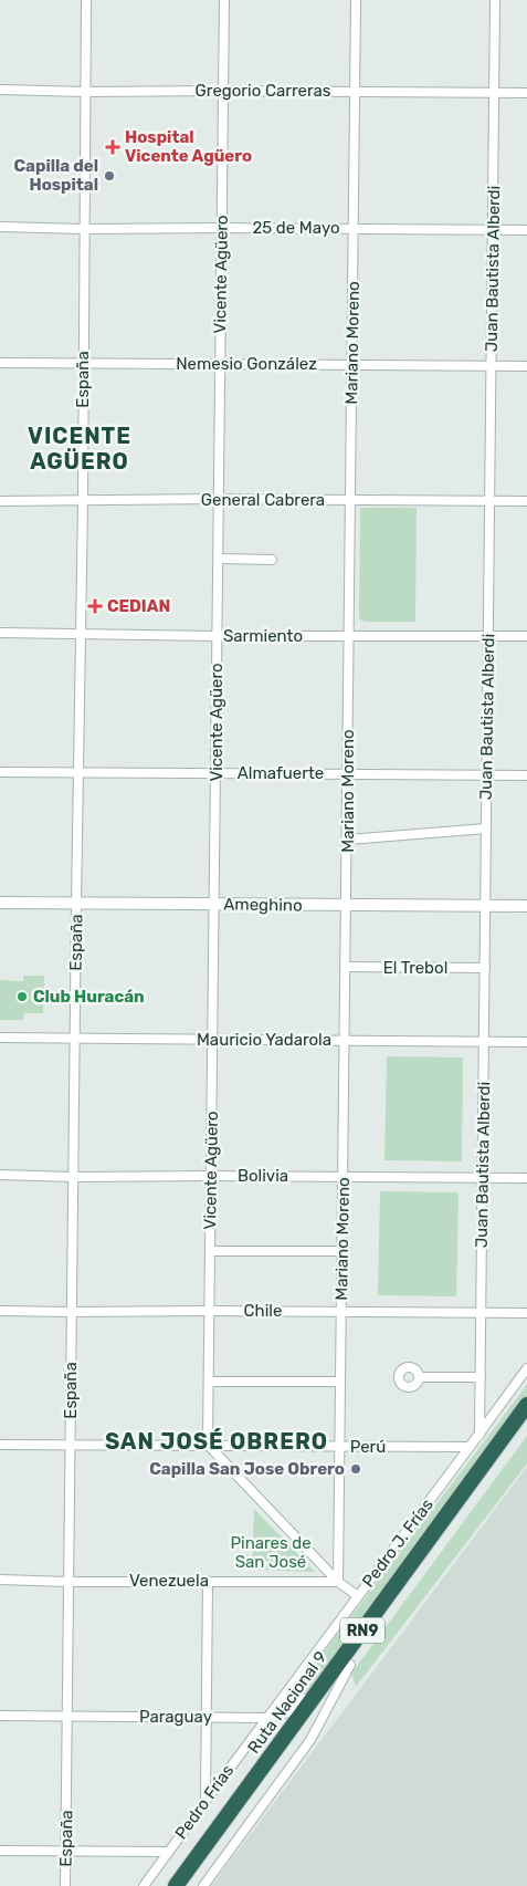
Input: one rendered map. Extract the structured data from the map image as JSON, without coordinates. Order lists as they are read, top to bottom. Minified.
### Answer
{"streets":{"highway":["RN9","Ruta Nacional 9"],"street":["Gregorio Carreras","25 de Mayo","Juan Bautista Alberdi","Vicente Agüero","Mariano Moreno","Nemesio González","España","General Cabrera","Sarmiento","Almafuerte","Ameghino","El Trebol","Mauricio Yadarola","Bolivia","Chile","Perú","Pedro J. Frías","Venezuela","Paraguay","Pedro Frías"]},"crossings":[["Gregorio Carreras","Juan Bautista Alberdi"],["Gregorio Carreras","Vicente Agüero"],["Gregorio Carreras","Mariano Moreno"],["Gregorio Carreras","España"],["25 de Mayo","Juan Bautista Alberdi"],["25 de Mayo","Vicente Agüero"],["25 de Mayo","Mariano Moreno"],["25 de Mayo","España"],["Juan Bautista Alberdi","Nemesio González"],["Juan Bautista Alberdi","General Cabrera"],["Juan Bautista Alberdi","Sarmiento"],["Juan Bautista Alberdi","Almafuerte"],["Juan Bautista Alberdi","Ameghino"],["Juan Bautista Alberdi","El Trebol"],["Juan Bautista Alberdi","Mauricio Yadarola"],["Juan Bautista Alberdi","Bolivia"],["Juan Bautista Alberdi","Chile"],["Juan Bautista Alberdi","Pedro J. Frías"],["Vicente Agüero","Nemesio González"],["Vicente Agüero","General Cabrera"],["Vicente Agüero","Sarmiento"],["Vicente Agüero","Almafuerte"],["Vicente Agüero","Ameghino"],["Vicente Agüero","Mauricio Yadarola"],["Vicente Agüero","Bolivia"],["Vicente Agüero","Chile"],["Vicente Agüero","Perú"],["Mariano Moreno","Nemesio González"],["Mariano Moreno","General Cabrera"],["Mariano Moreno","Sarmiento"],["Mariano Moreno","Almafuerte"],["Mariano Moreno","Ameghino"],["Mariano Moreno","El Trebol"],["Mariano Moreno","Mauricio Yadarola"],["Mariano Moreno","Bolivia"],["Mariano Moreno","Chile"],["Mariano Moreno","Perú"],["Mariano Moreno","Venezuela"],["Nemesio González","España"],["España","General Cabrera"],["España","Sarmiento"],["España","Almafuerte"],["España","Ameghino"],["España","Mauricio Yadarola"],["España","Bolivia"],["España","Chile"],["España","Perú"],["España","Venezuela"],["España","Paraguay"],["Perú","Pedro J. Frías"],["Pedro J. Frías","Paraguay"],["Pedro J. Frías","Pedro Frías"],["Ruta Nacional 9","Paraguay"],["Paraguay","Pedro Frías"]],"districts":["VICENTE AGÜERO","SAN JOSÉ OBRERO"],"parks":["Pinares de San José"],"places":{"health":["Hospital Vicente Agüero","CEDIAN"],"other":["Capilla del Hospital","Club Huracán","Capilla San Jose Obrero"]}}
